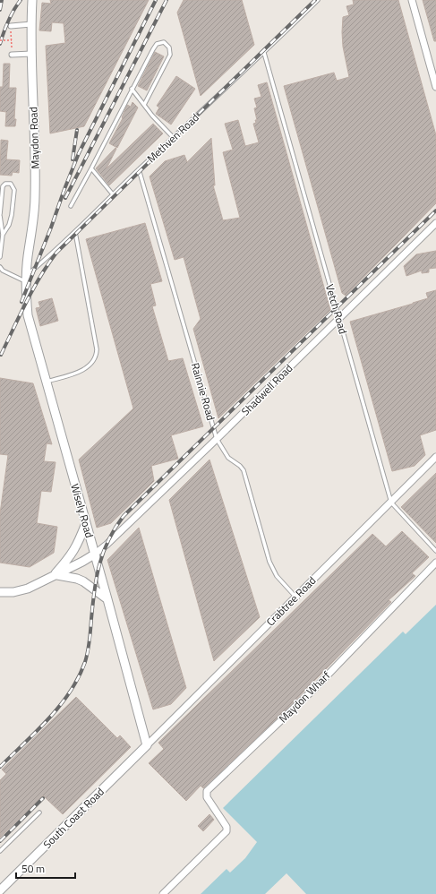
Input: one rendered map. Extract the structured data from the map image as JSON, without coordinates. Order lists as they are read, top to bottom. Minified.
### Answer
{"streets":{"street":["Maydon Road","Shadwell Road","Wisely Road","Crabtree Road","Maydon Wharf","South Coast Road"],"lane":["Methven Road","Vetch Road","Rainnie Road"]},"crossings":[["Maydon Road","Methven Road"],["Maydon Road","Wisely Road"],["Methven Road","Vetch Road"],["Methven Road","Rainnie Road"],["Methven Road","Wisely Road"],["Vetch Road","Shadwell Road"],["Vetch Road","Crabtree Road"],["Shadwell Road","Rainnie Road"],["Shadwell Road","Wisely Road"],["Rainnie Road","Crabtree Road"],["Wisely Road","Crabtree Road"],["Wisely Road","South Coast Road"],["Crabtree Road","South Coast Road"]],"scale_bar":"50 m"}
